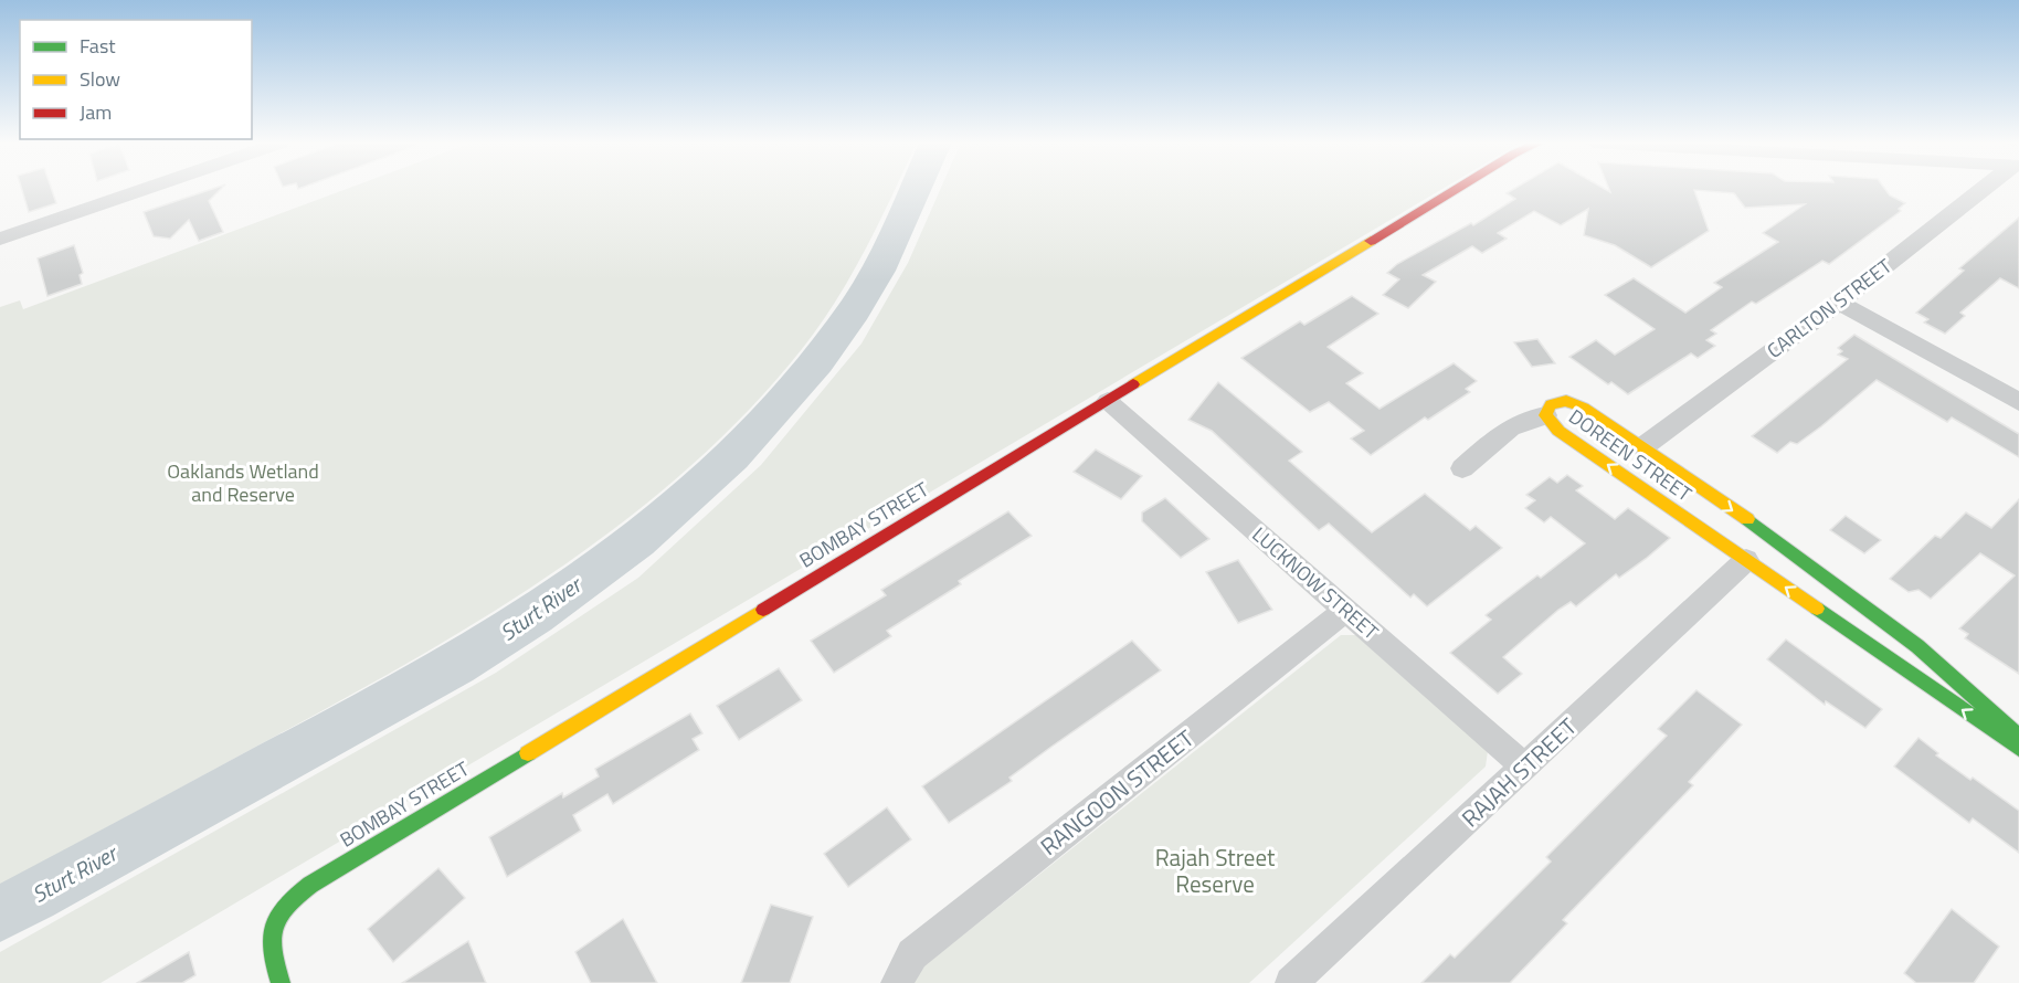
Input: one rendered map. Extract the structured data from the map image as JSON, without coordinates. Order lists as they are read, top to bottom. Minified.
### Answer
{"streets":{"street":["CARLTON STREET","DOREEN STREET","BOMBAY STREET","LUCKNOW STREET","RAJAH STREET","RANGOON STREET"]},"crossings":[["CARLTON STREET","DOREEN STREET"],["DOREEN STREET","RAJAH STREET"],["BOMBAY STREET","LUCKNOW STREET"],["LUCKNOW STREET","RAJAH STREET"],["LUCKNOW STREET","RANGOON STREET"]],"water":["Sturt River"],"parks":["Oaklands Wetland and Reserve","Rajah Street Reserve"],"legend":["Fast","Slow","Jam"]}
